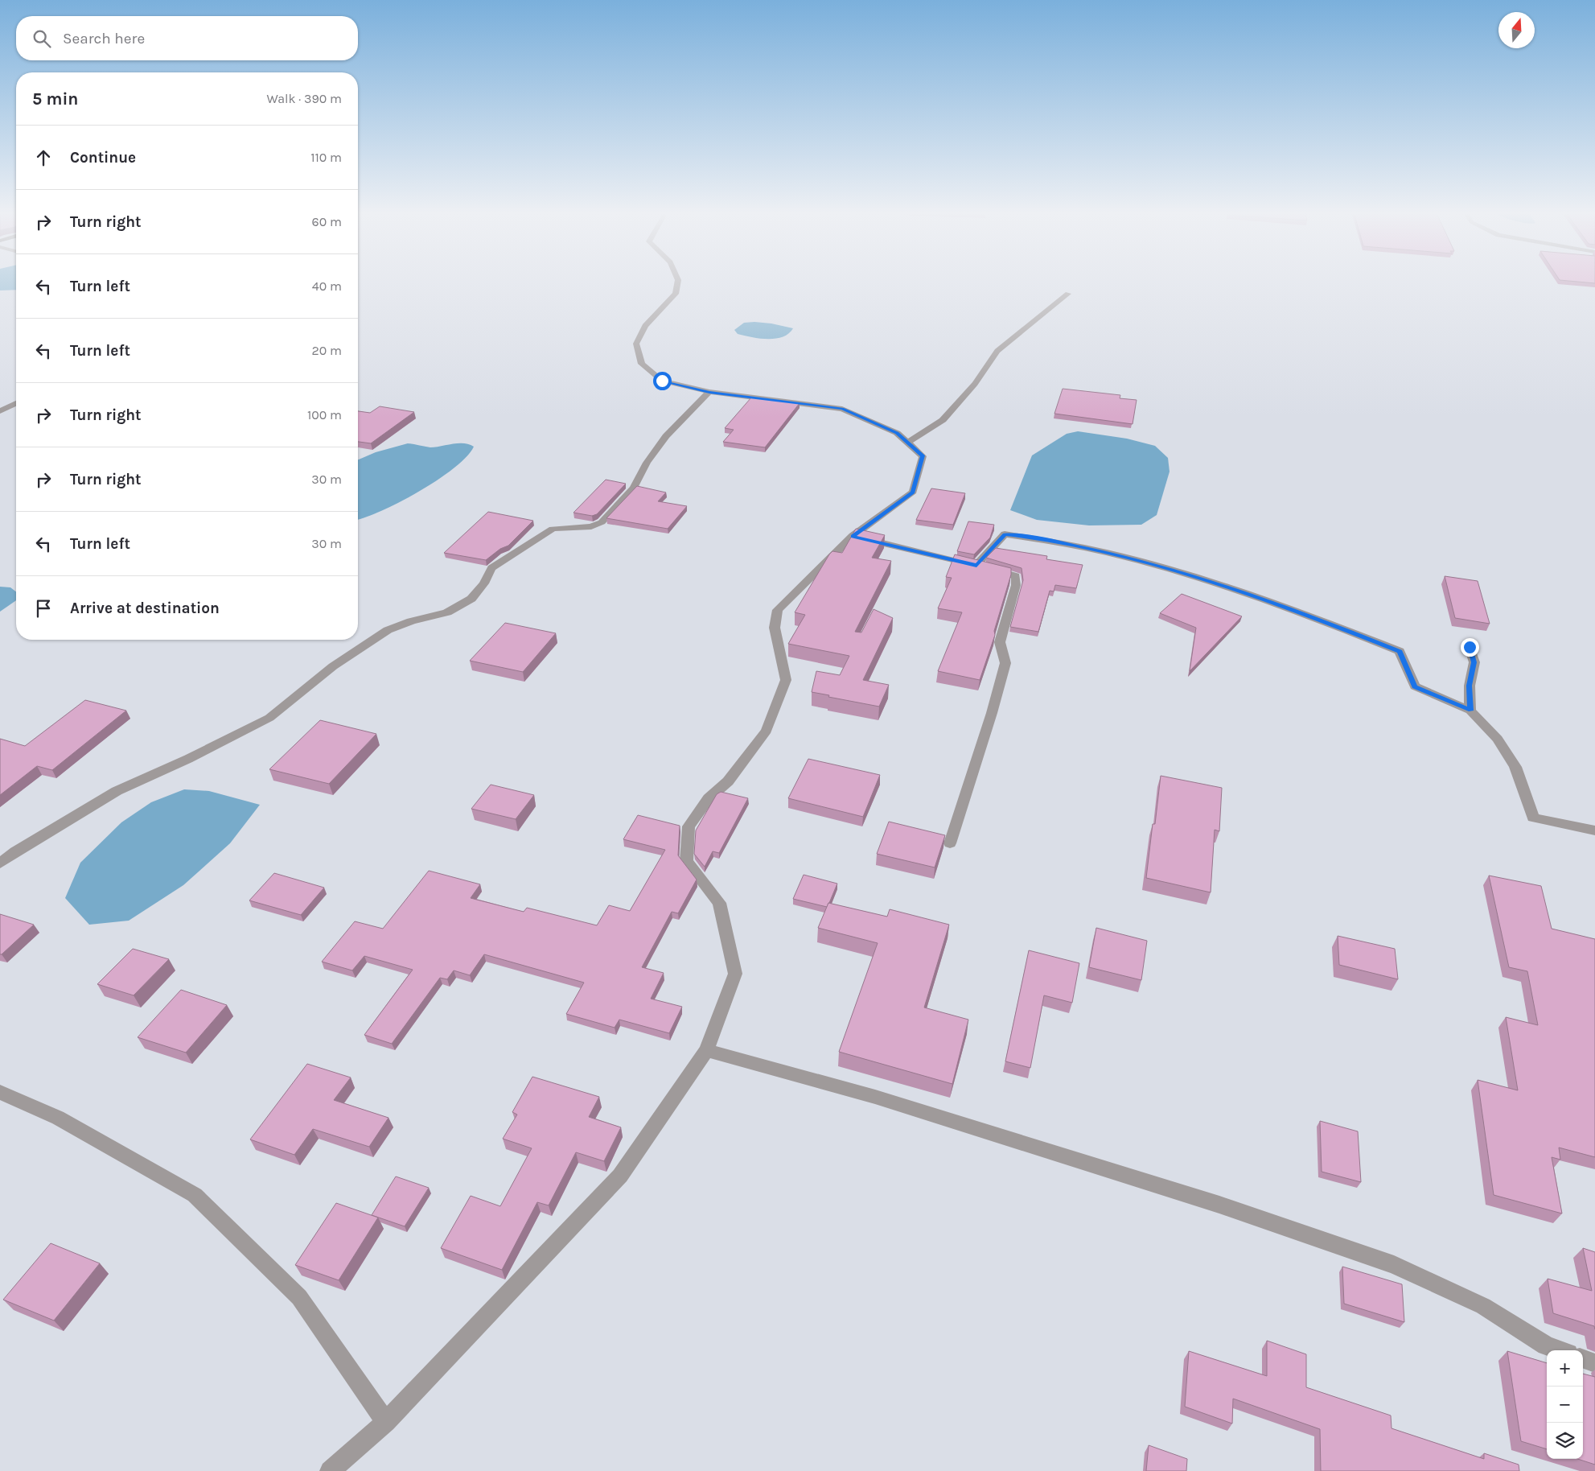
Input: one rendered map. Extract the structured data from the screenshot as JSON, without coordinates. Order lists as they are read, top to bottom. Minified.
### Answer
{"north":"top","page":{"search":"Search here","heading":["5 min","Walk · 390 m"],"list":[["Continue","110 m"],["Turn right","60 m"],["Turn left","40 m"],["Turn left","20 m"],["Turn right","100 m"],["Turn right","30 m"],["Turn left","30 m"],"Arrive at destination"],"map_buttons":["+","−"]}}
